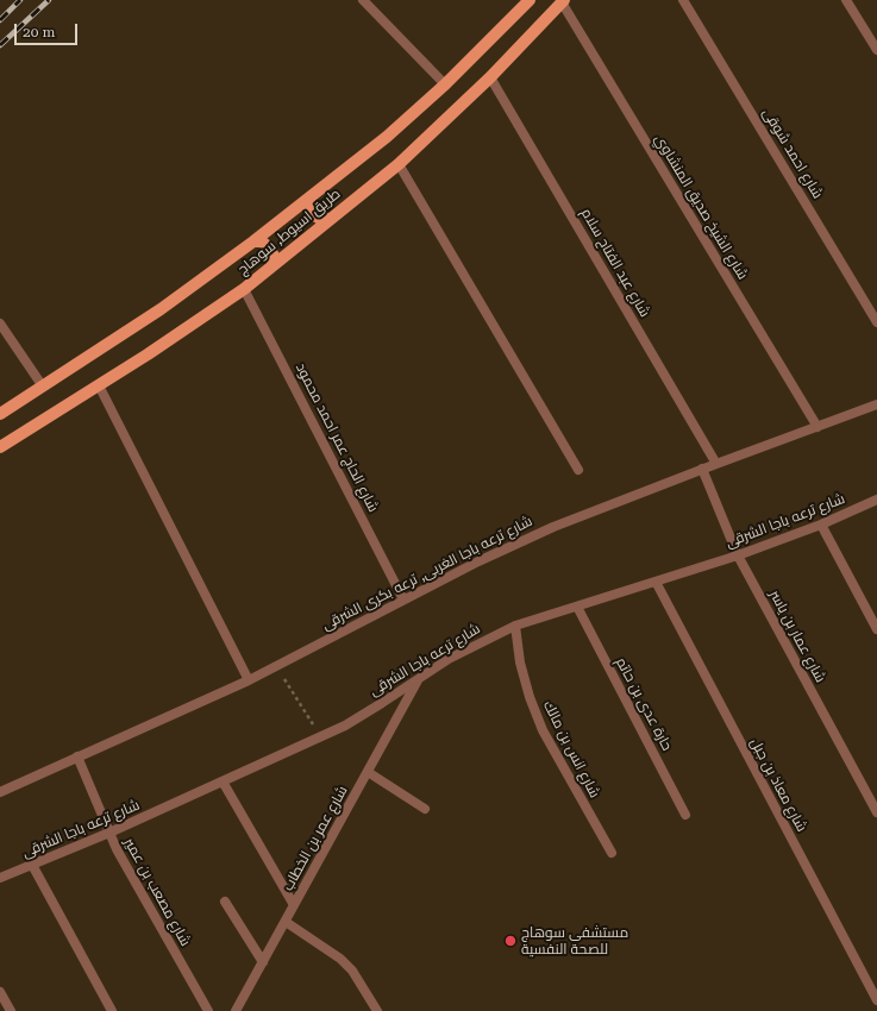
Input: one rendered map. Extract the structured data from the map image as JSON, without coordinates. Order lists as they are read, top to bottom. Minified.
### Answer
{"streets":{"main road":["طريق اسيوط, سوهاج"],"street":["شارع احمد شوقى","شارع الشيخ صديق المنشاوي","شارع عبد الفتاح سلام","شارع الحاج عمر احمد محمود","شارع ترعه باجا الشرقى","شارع ترعه باجا الغربى, ترعه بكرى الشرقى","شارع عمار بن ياسر","حارة عدى بن حاتم","شارع انس بن مالك","شارع معاذ بن جبل","شارع عمر بن الخطاب","شارع مصعب بن عمير"]},"crossings":[["شارع الشيخ صديق المنشاوي","طريق اسيوط, سوهاج"],["شارع الشيخ صديق المنشاوي","شارع ترعه باجا الغربى, ترعه بكرى الشرقى"],["طريق اسيوط, سوهاج","شارع عبد الفتاح سلام"],["طريق اسيوط, سوهاج","شارع الحاج عمر احمد محمود"],["شارع عبد الفتاح سلام","شارع ترعه باجا الغربى, ترعه بكرى الشرقى"],["شارع الحاج عمر احمد محمود","شارع ترعه باجا الغربى, ترعه بكرى الشرقى"],["شارع ترعه باجا الشرقى","شارع عمار بن ياسر"],["شارع ترعه باجا الشرقى","حارة عدى بن حاتم"],["شارع ترعه باجا الشرقى","شارع انس بن مالك"],["شارع ترعه باجا الشرقى","شارع معاذ بن جبل"],["شارع ترعه باجا الشرقى","شارع عمر بن الخطاب"],["شارع ترعه باجا الشرقى","شارع مصعب بن عمير"],["شارع ترعه باجا الغربى, ترعه بكرى الشرقى","شارع عمار بن ياسر"],["شارع ترعه باجا الغربى, ترعه بكرى الشرقى","شارع مصعب بن عمير"]],"places":["مستشفى سوهاج للصحة النفسية"],"scale_bar":"20 m"}
